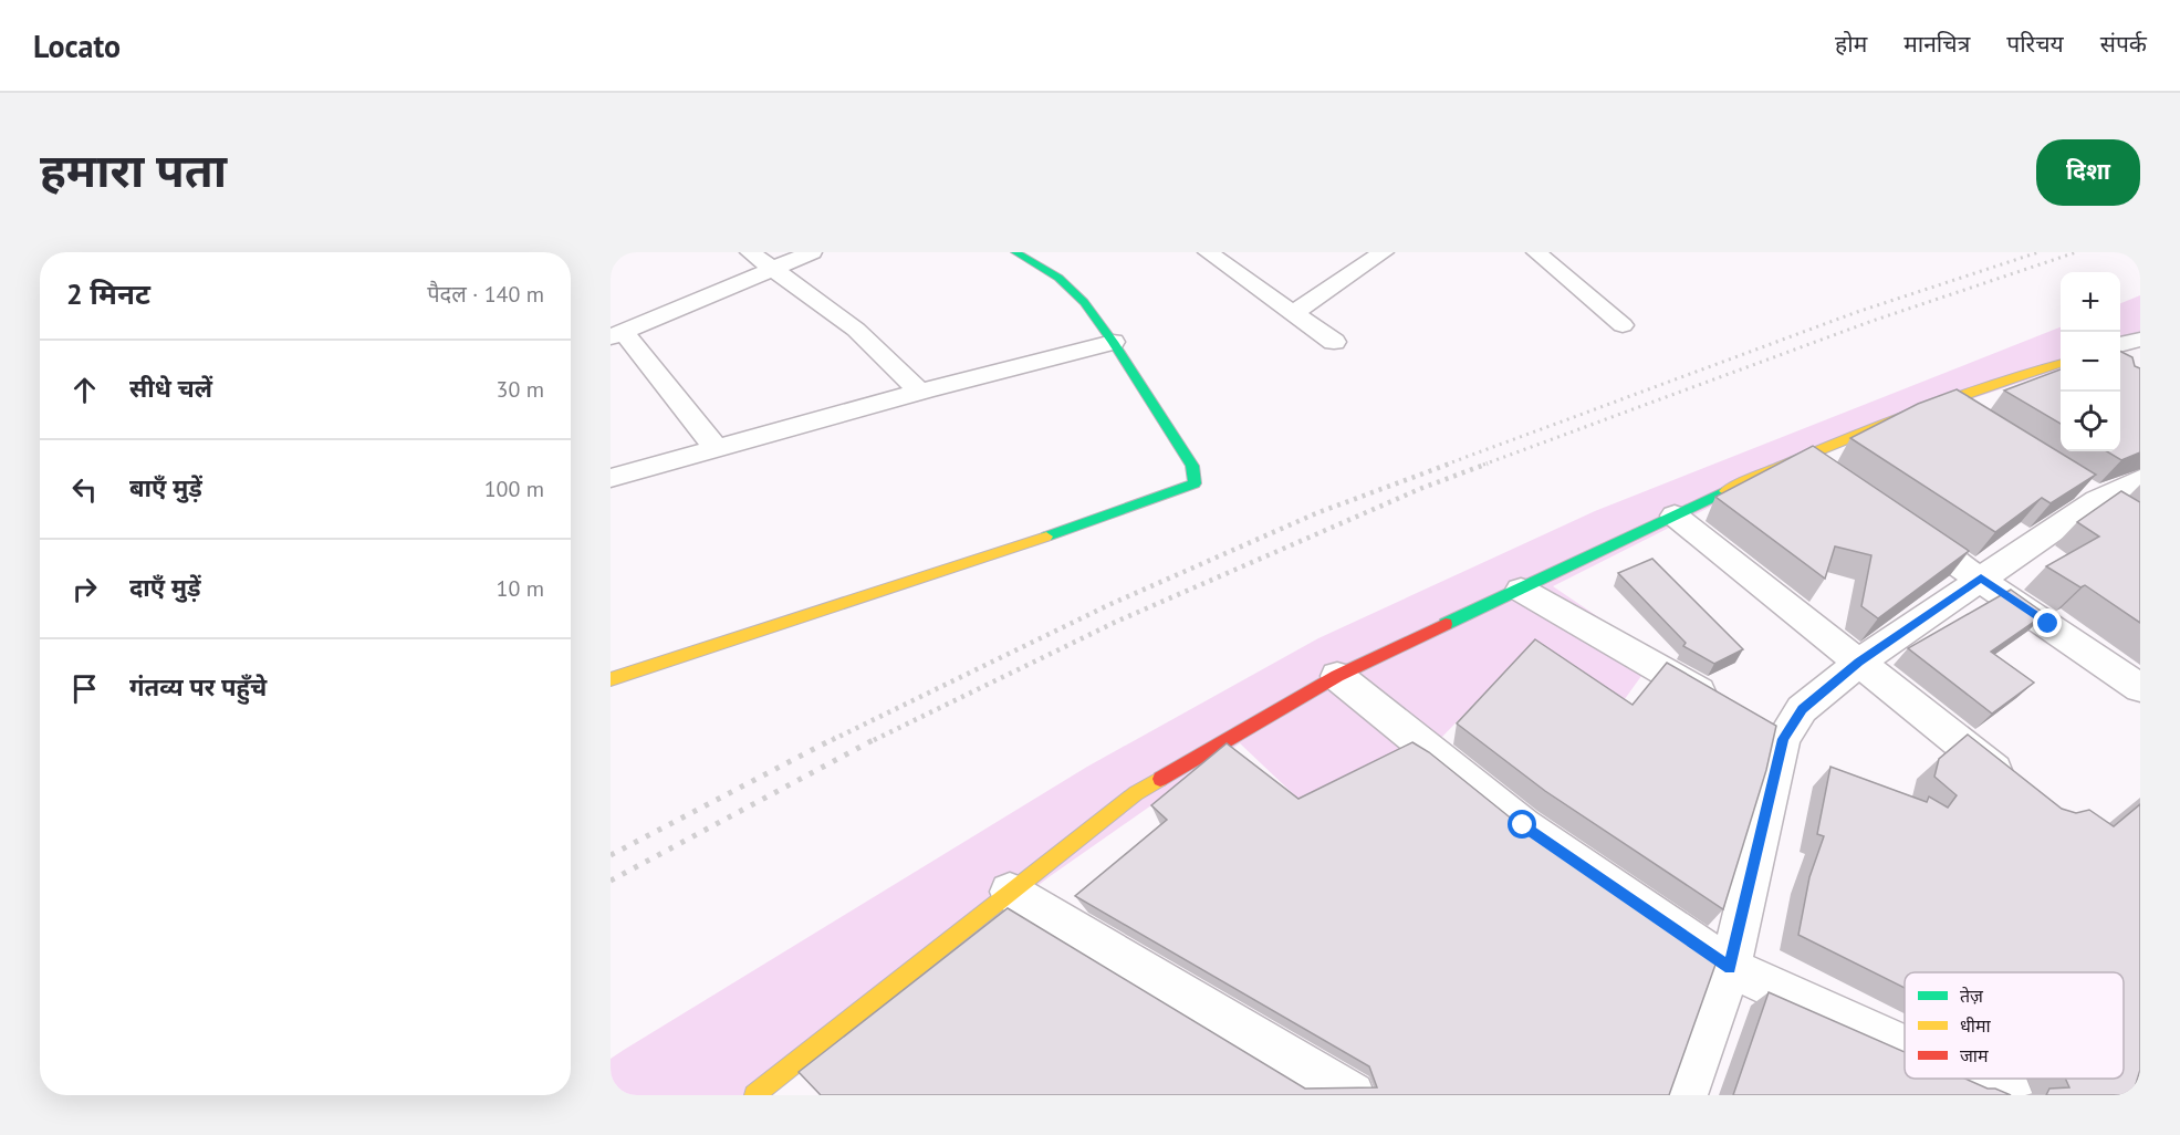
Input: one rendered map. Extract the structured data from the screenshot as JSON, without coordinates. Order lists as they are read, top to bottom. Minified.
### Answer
{"legend":["तेज़","धीमा","जाम"],"page":{"header":"Locato","nav":["होम","मानचित्र","परिचय","संपर्क"],"title":"हमारा पता","buttons":"दिशा","heading":["2 मिनट","पैदल · 140 m"],"map_buttons":["+","−"],"list":[["सीधे चलें","30 m"],["बाएँ मुड़ें","100 m"],["दाएँ मुड़ें","10 m"],"गंतव्य पर पहुँचे"]}}
